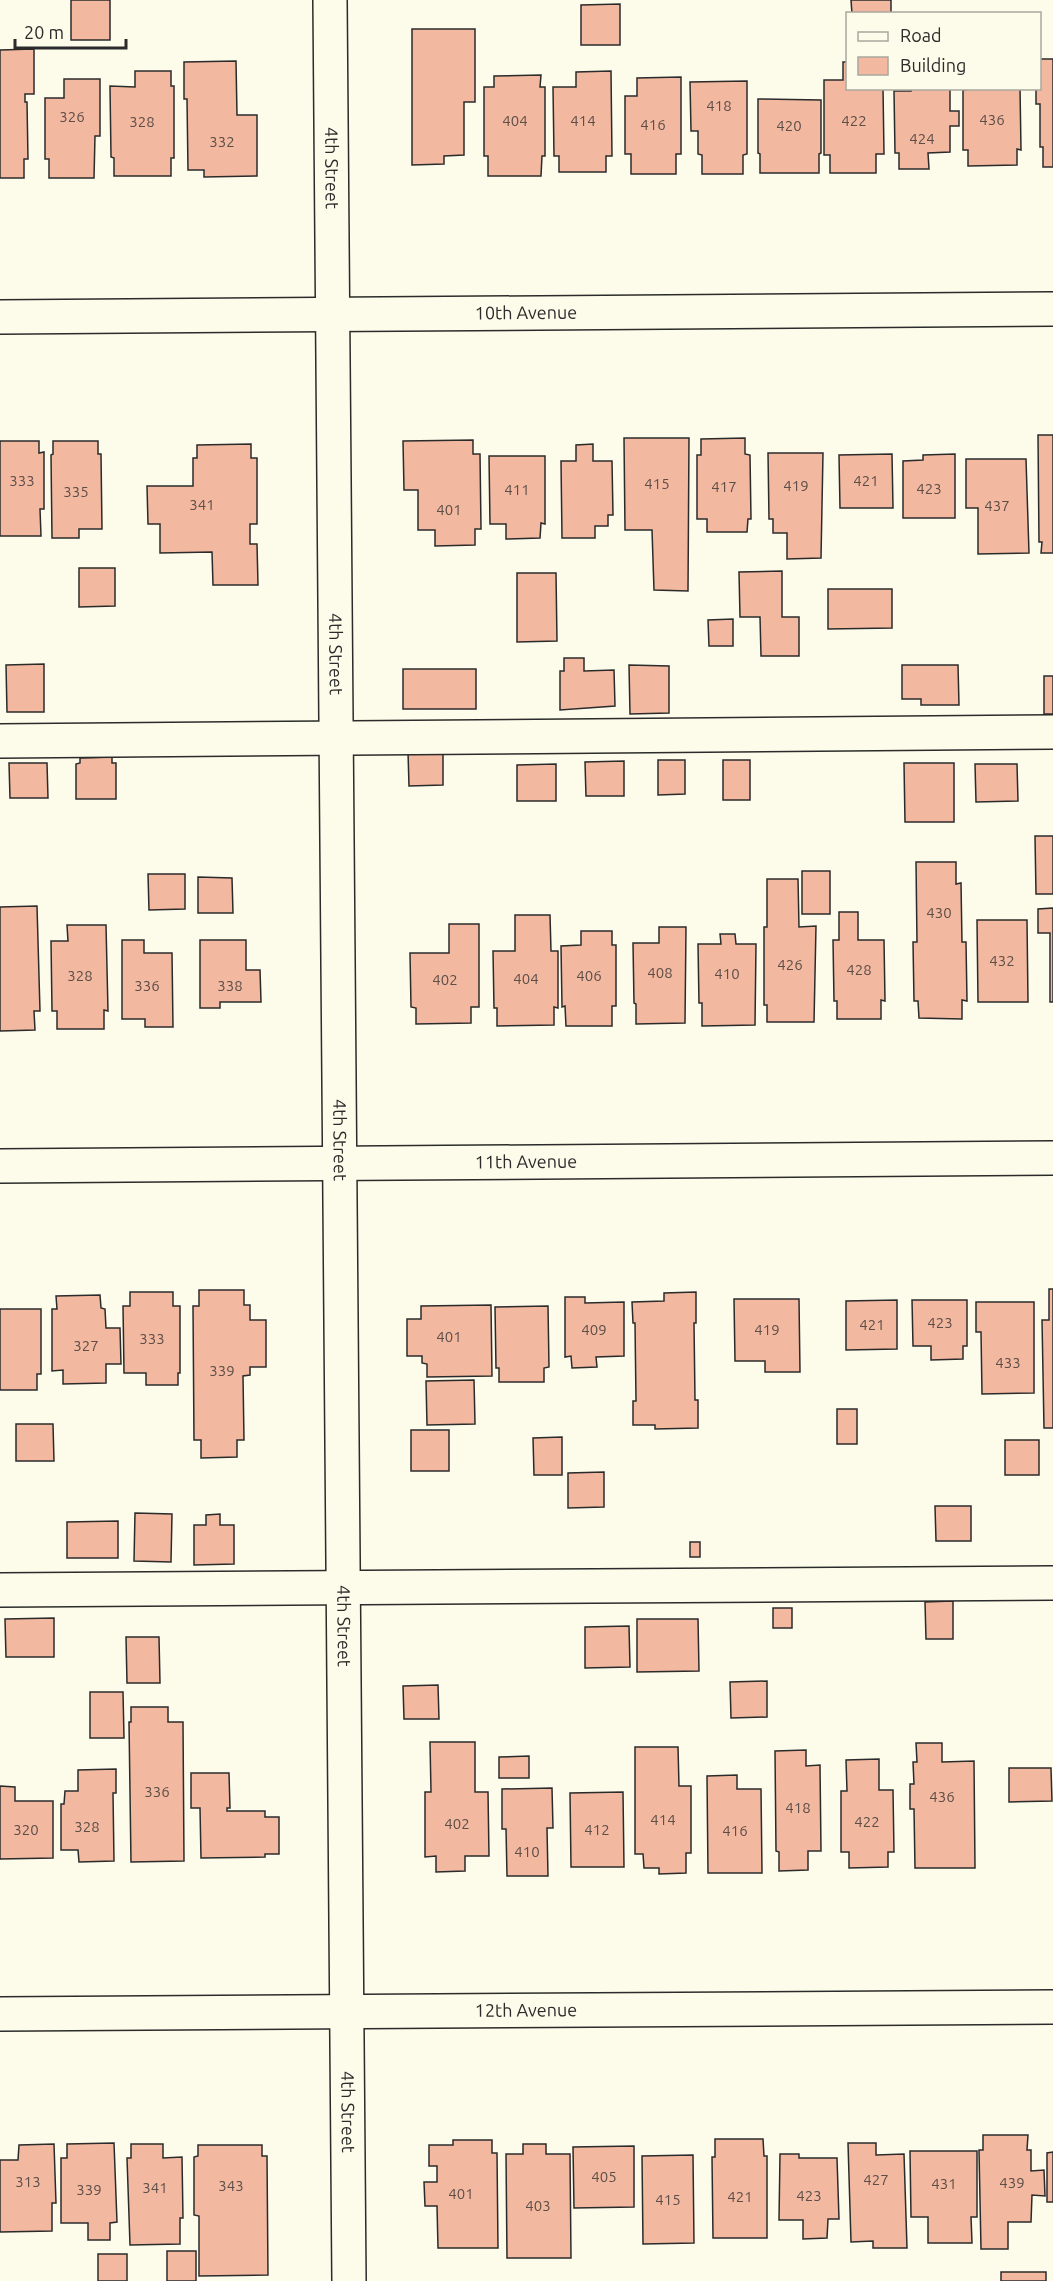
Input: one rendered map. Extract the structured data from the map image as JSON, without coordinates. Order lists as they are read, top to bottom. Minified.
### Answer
{"streets":{"street":["4th Street","10th Avenue","11th Avenue","12th Avenue"]},"crossings":[["4th Street","10th Avenue"],["4th Street","11th Avenue"],["4th Street","12th Avenue"]],"house_numbers":["418","326","436","404","414","422","328","416","420","424","332","333","421","415","419","417","423","411","335","341","437","401","430","432","426","428","408","410","328","406","404","402","336","338","423","421","409","419","401","333","327","433","339","336","436","418","414","422","402","328","320","412","416","410","405","427","313","439","431","343","341","339","401","423","421","415","403"],"legend":["Road","Building"],"scale_bar":"20 m"}
